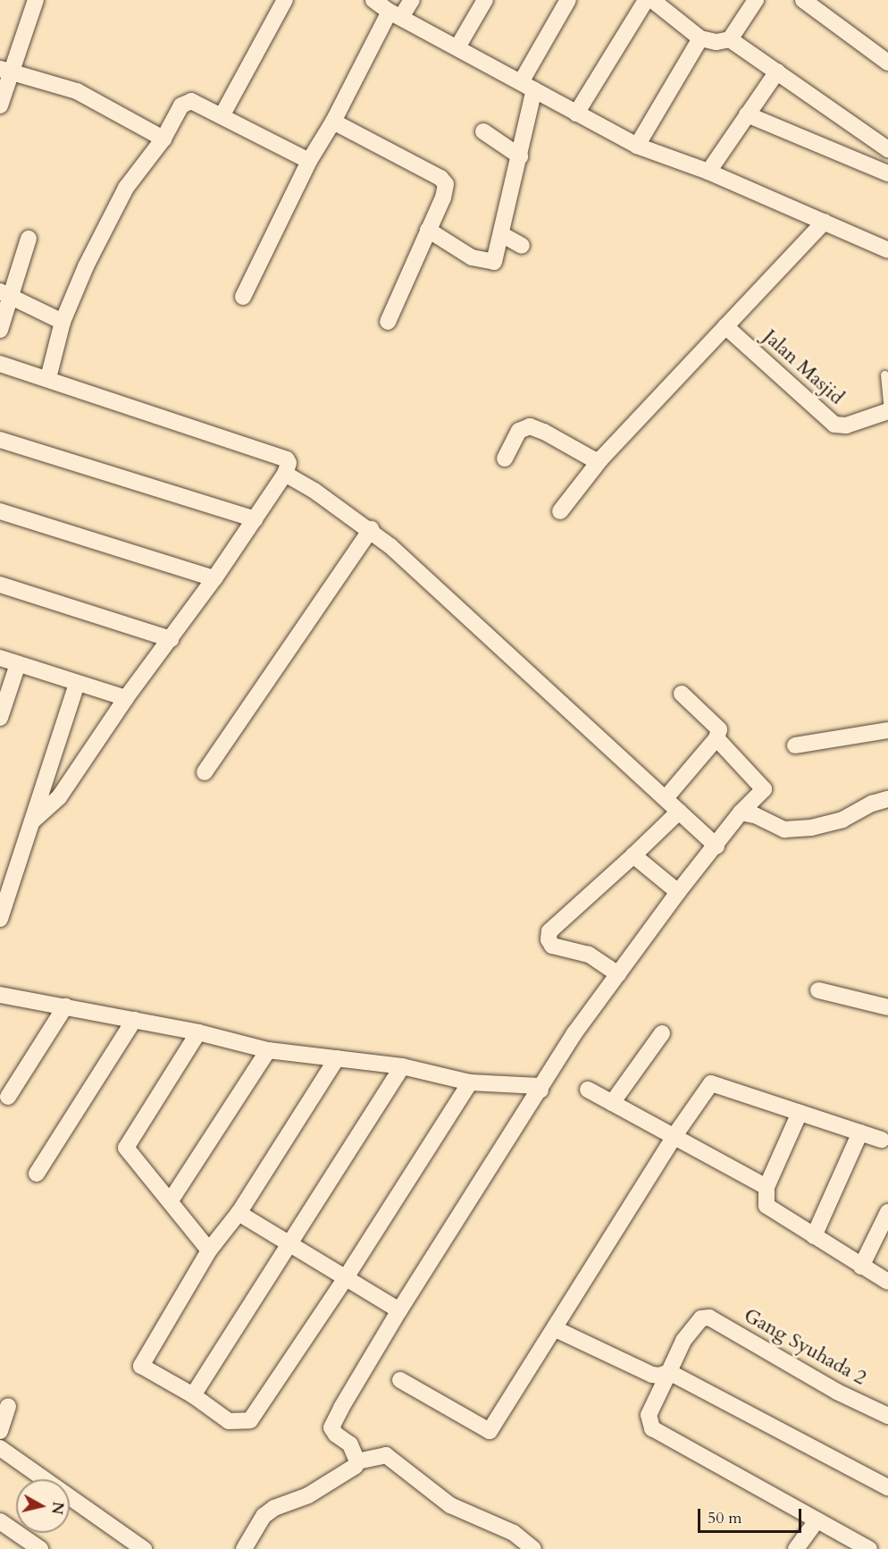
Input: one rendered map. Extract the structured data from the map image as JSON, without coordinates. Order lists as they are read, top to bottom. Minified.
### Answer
{"streets":{"street":["Jalan Masjid","Gang Syuhada 2"]},"scale_bar":"50 m","north":"right"}
